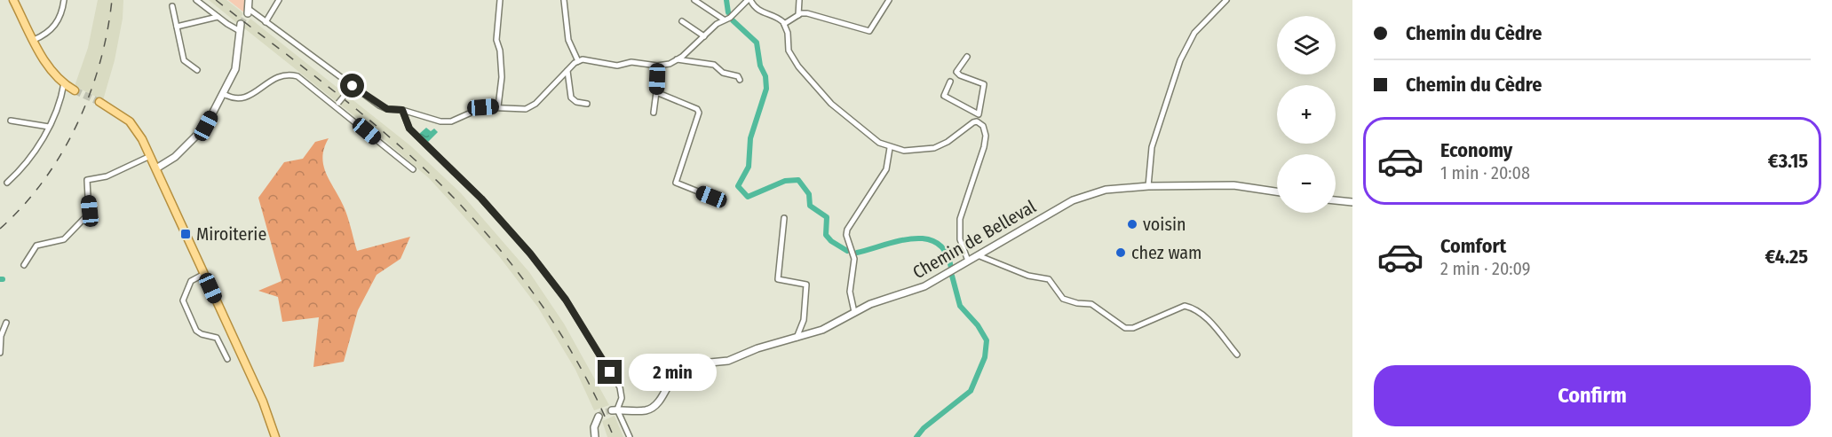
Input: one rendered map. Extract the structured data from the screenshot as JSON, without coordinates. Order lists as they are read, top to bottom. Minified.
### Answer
{"streets":{"street":["Chemin de Belleval"]},"places":{"other":["voisin","chez wam"],"transit":["Miroiterie"]},"page":{"banner":["Chemin du Cèdre","Chemin du Cèdre"],"map_buttons":["+","−"],"list":[{"name":"Economy","note":"1 min · 20:08","value":"€3.15"},{"name":"Comfort","note":"2 min · 20:09","value":"€4.25"}],"bubble":"2 min","buttons":"Confirm"}}
